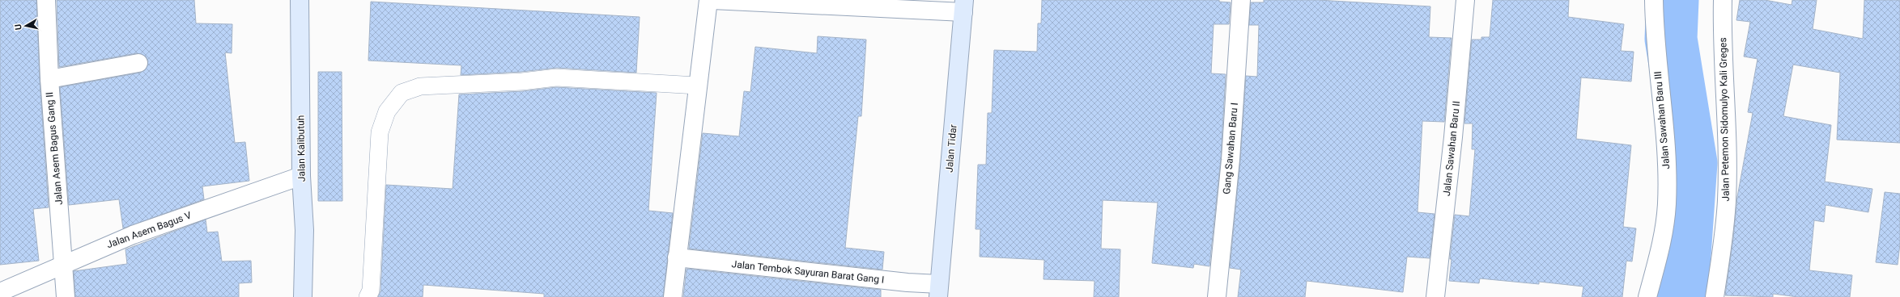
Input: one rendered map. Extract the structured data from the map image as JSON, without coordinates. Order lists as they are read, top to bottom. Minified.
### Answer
{"streets":{"street":["Jalan Petemon Sidomulyo Kali Greges","Jalan Sawahan Baru III","Jalan Asem Bagus Gang II","Jalan Kalibutuh","Jalan Tidar","Gang Sawahan Baru I","Jalan Sawahan Baru II","Jalan Asem Bagus V","Jalan Tembok Sayuran Barat Gang I"]},"crossings":[["Jalan Asem Bagus Gang II","Jalan Asem Bagus V"],["Jalan Kalibutuh","Jalan Asem Bagus V"],["Jalan Tidar","Jalan Tembok Sayuran Barat Gang I"]],"north":"left"}
